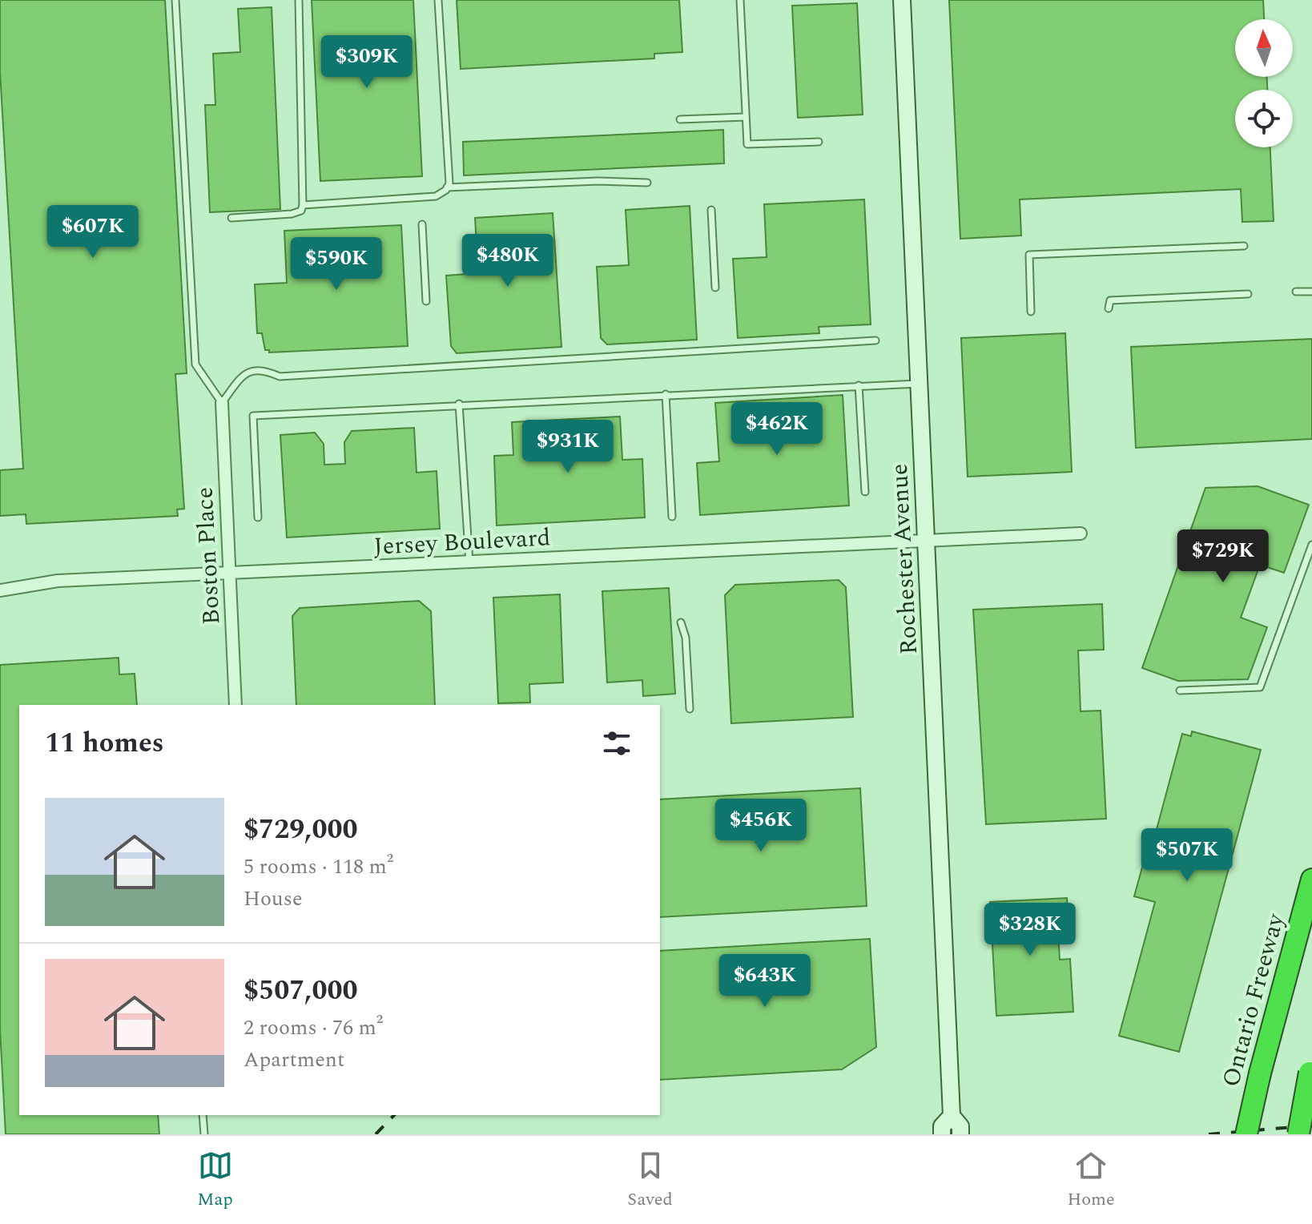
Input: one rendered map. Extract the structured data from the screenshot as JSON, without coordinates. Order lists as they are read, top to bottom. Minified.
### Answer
{"streets":{"highway":["Ontario Freeway"],"main road":["Rochester Avenue"],"street":["Jersey Boulevard","Boston Place"]},"crossings":[["Jersey Boulevard","Boston Place"],["Jersey Boulevard","Rochester Avenue"]],"north":"top","page":{"price":["$309K","$607K","$480K","$590K","$462K","$931K","$729K","$456K","$507K","$328K","$643K"],"heading":"11 homes","list":[{"name":"$729,000","note":"5 rooms · 118 m² · House"},{"name":"$507,000","note":"2 rooms · 76 m² · Apartment"}],"tabs":["Map","Saved","Home"]}}
